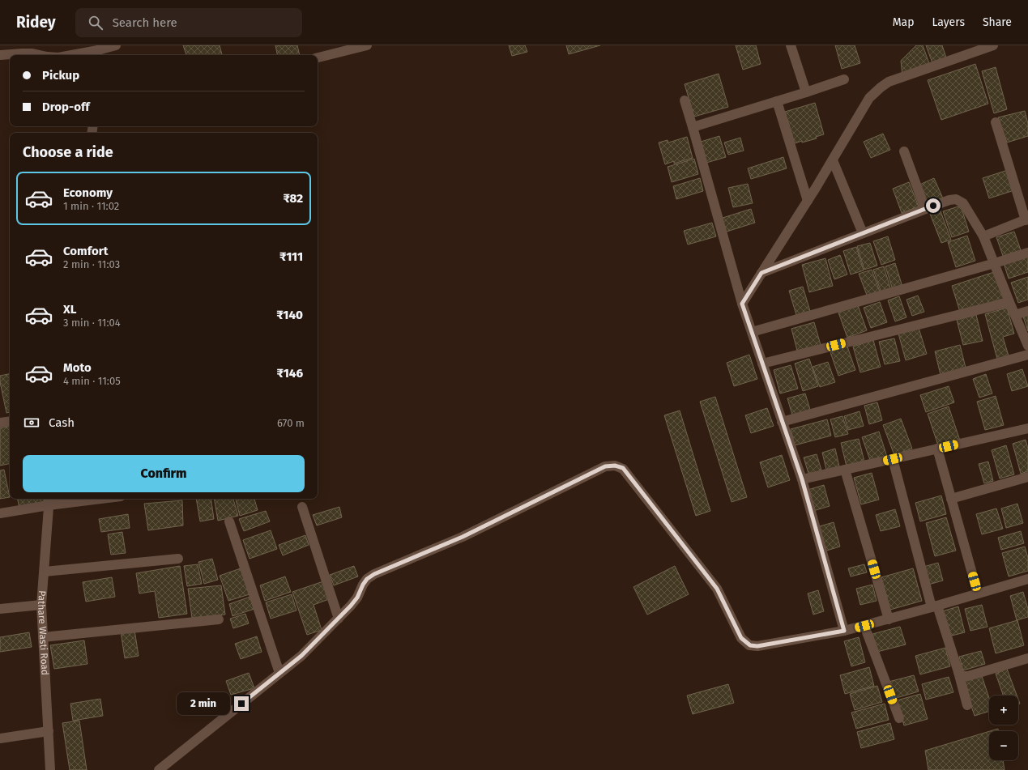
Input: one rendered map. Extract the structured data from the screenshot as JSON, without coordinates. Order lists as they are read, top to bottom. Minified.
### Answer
{"streets":{"street":["Pathare Wasti Road"]},"page":{"header":"Ridey","search":"Search here","nav":["Map","Layers","Share"],"banner":["Pickup","Drop-off"],"heading":"Choose a ride","list":[{"name":"Economy","note":"1 min · 11:02","value":"₹82"},{"name":"Comfort","note":"2 min · 11:03","value":"₹111"},{"name":"XL","note":"3 min · 11:04","value":"₹140"},{"name":"Moto","note":"4 min · 11:05","value":"₹146"}],"pay":["Cash","670 m"],"buttons":"Confirm","bubble":"2 min","map_buttons":["+","−"]}}
